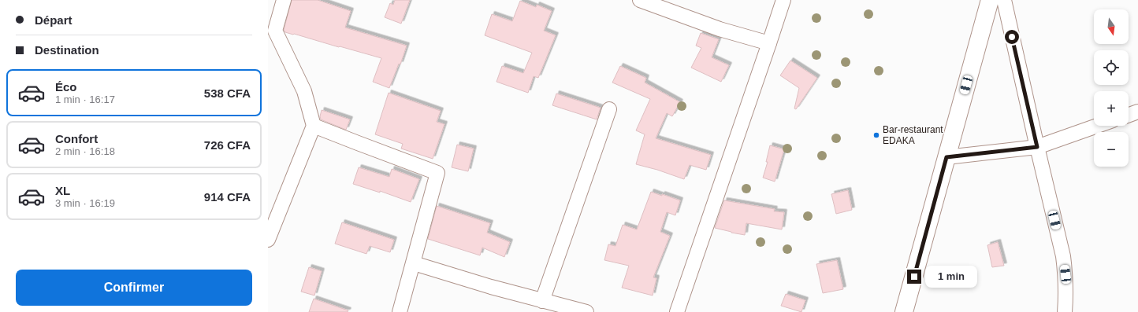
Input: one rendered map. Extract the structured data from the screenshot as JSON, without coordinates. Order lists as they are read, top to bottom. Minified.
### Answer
{"places":["Bar-restaurant EDAKA"],"north":"bottom","page":{"banner":["Départ","Destination"],"map_buttons":["+","−"],"list":[{"name":"Éco","note":"1 min · 16:17","value":"538 CFA"},{"name":"Confort","note":"2 min · 16:18","value":"726 CFA"},{"name":"XL","note":"3 min · 16:19","value":"914 CFA"}],"buttons":"Confirmer","bubble":"1 min"}}
